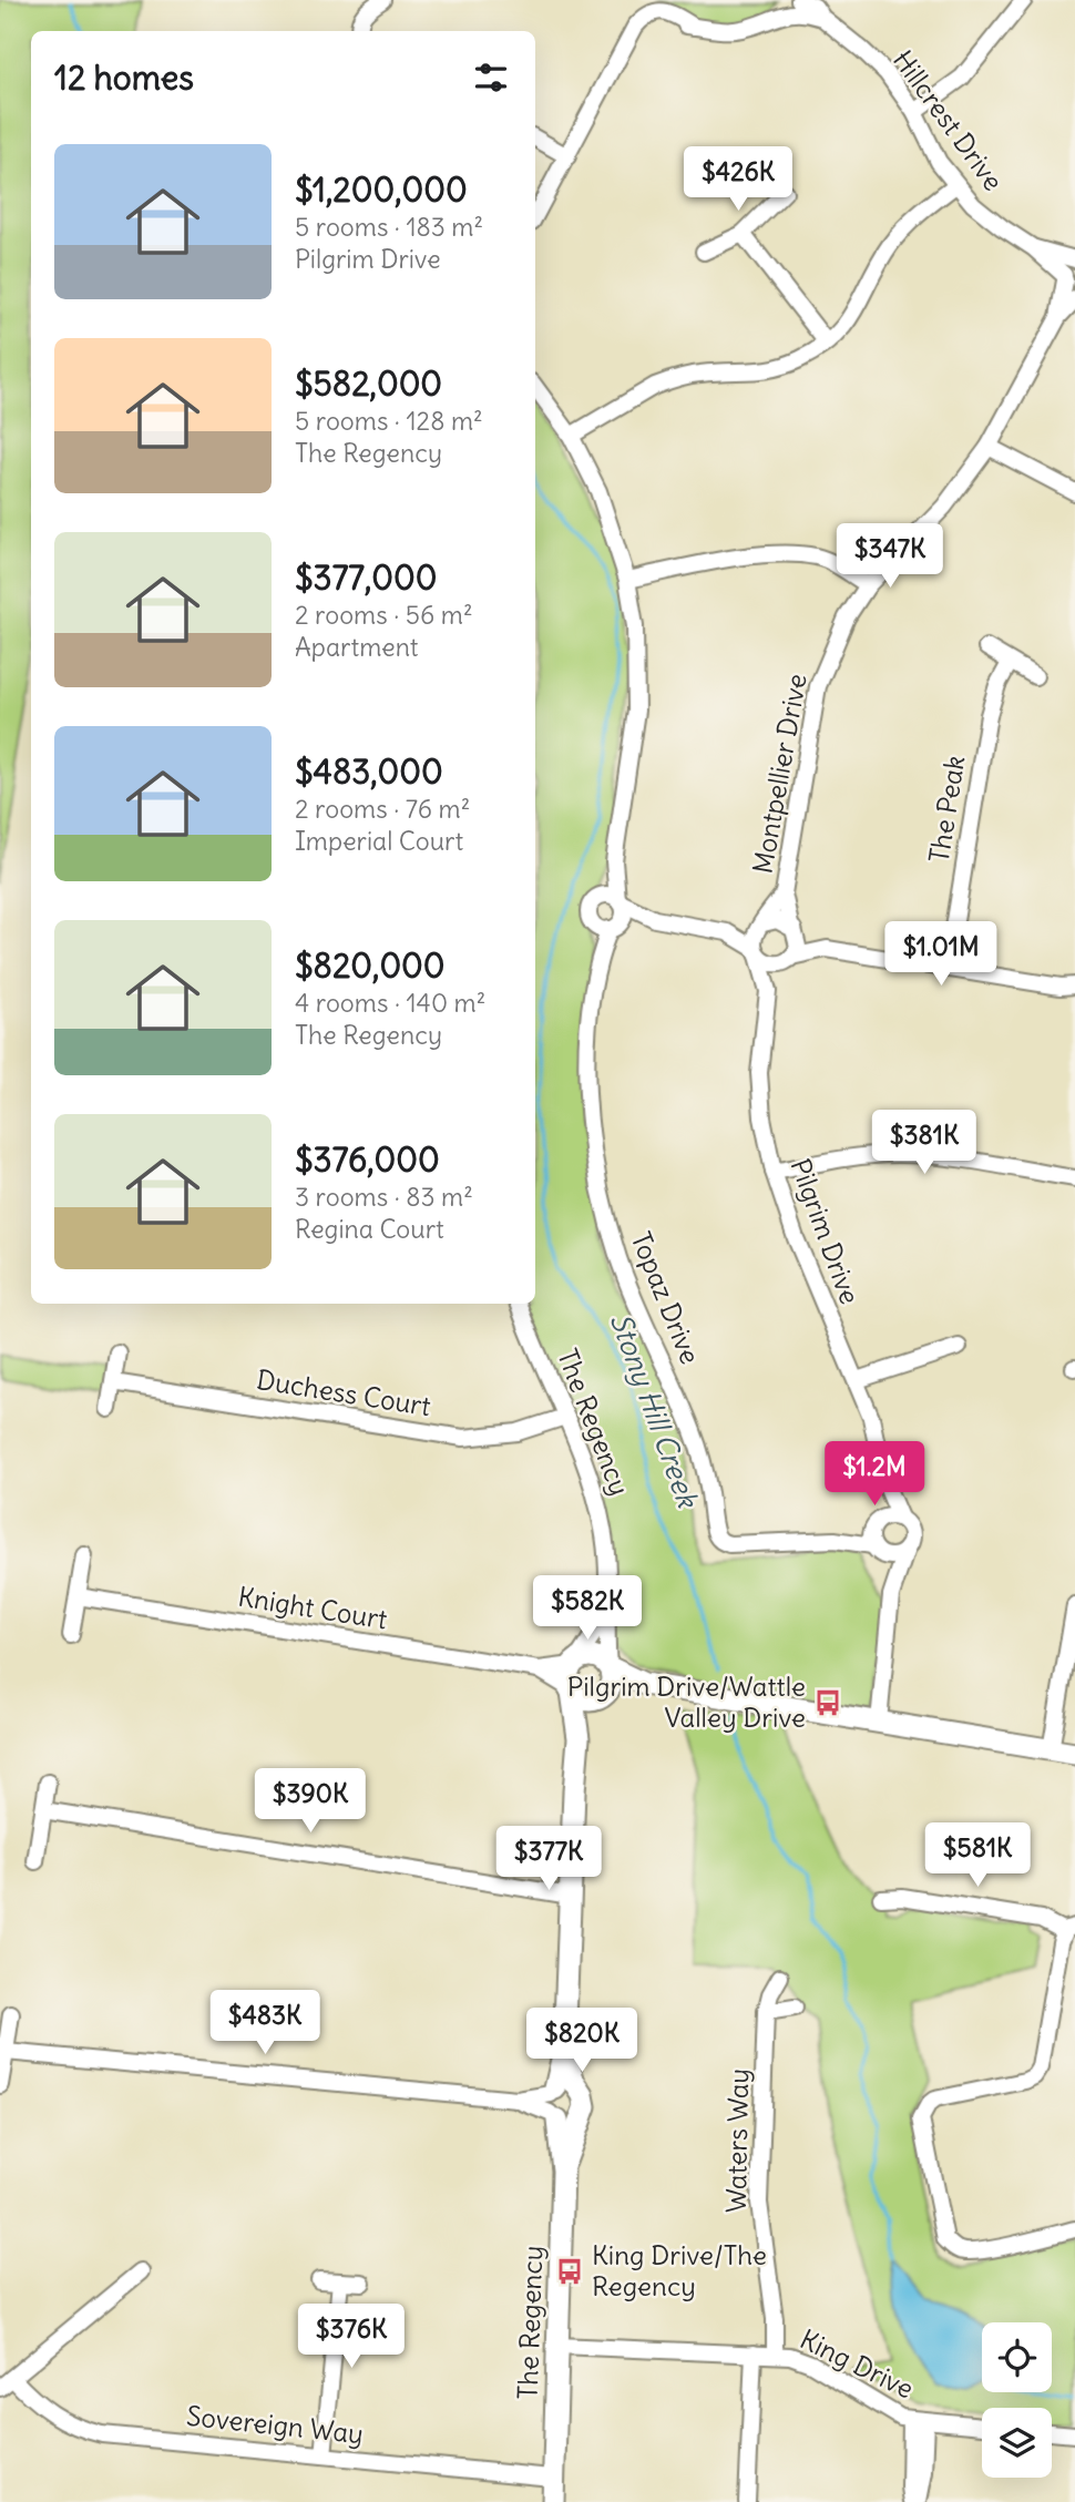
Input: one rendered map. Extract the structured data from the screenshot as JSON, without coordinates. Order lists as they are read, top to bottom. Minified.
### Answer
{"streets":{"street":["Hillcrest Drive","Montpellier Drive","The Peak","Pilgrim Drive","Topaz Drive","Duchess Court","The Regency","Knight Court","Waters Way","King Drive","Sovereign Way"]},"crossings":[["Hillcrest Drive","Montpellier Drive"],["Montpellier Drive","Pilgrim Drive"],["Pilgrim Drive","Topaz Drive"],["Duchess Court","The Regency"],["The Regency","Knight Court"],["The Regency","King Drive"],["The Regency","Sovereign Way"],["Waters Way","King Drive"]],"water":["Stony Hill Creek"],"places":{"bus stop":["Pilgrim Drive/Wattle Valley Drive","King Drive/The Regency"]},"page":{"heading":"12 homes","list":[{"name":"$1,200,000","note":"5 rooms · 183 m² · Pilgrim Drive"},{"name":"$582,000","note":"5 rooms · 128 m² · The Regency"},{"name":"$377,000","note":"2 rooms · 56 m² · Apartment"},{"name":"$483,000","note":"2 rooms · 76 m² · Imperial Court"},{"name":"$820,000","note":"4 rooms · 140 m² · The Regency"},{"name":"$376,000","note":"3 rooms · 83 m² · Regina Court"}],"price":["$426K","$347K","$1.01M","$381K","$1.2M","$582K","$390K","$581K","$377K","$483K","$820K","$376K"]}}
